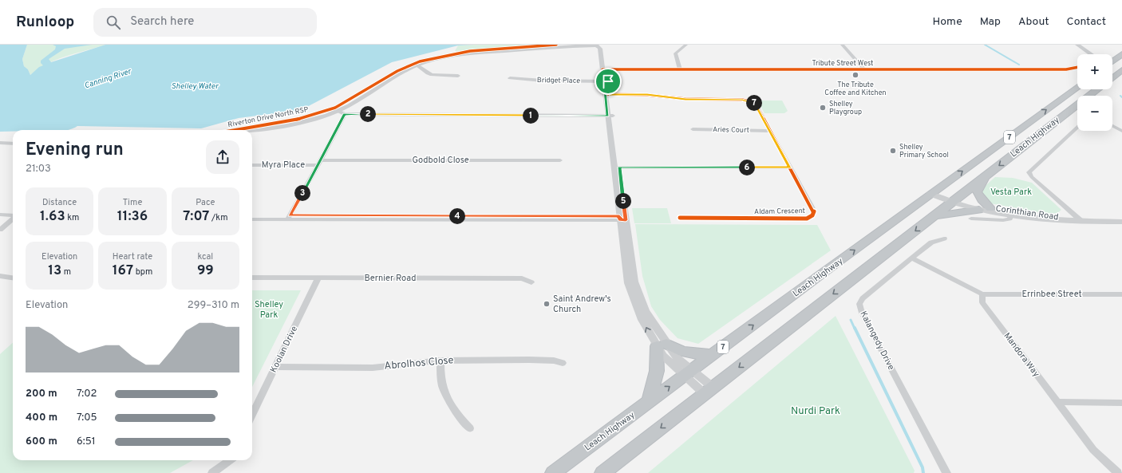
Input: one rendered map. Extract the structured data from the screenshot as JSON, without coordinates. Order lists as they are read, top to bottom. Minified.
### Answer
{"streets":{"highway":["7","Leach Highway"],"main road":["Corinthian Road"],"street":["Tribute Street West","Bridget Place","Aries Court","Godbold Close","Myra Place","Aldam Crescent","Bernier Road","Errinbee Street","Kalangedy Drive","Koolan Drive","Mandora Way","Abrolhos Close"],"cycle path":["Riverton Drive North RSP"]},"crossings":[["Aries Court","Aldam Crescent"],["Leach Highway","Corinthian Road"],["Godbold Close","Myra Place"],["Bernier Road","Koolan Drive"],["Errinbee Street","Mandora Way"],["Koolan Drive","Abrolhos Close"]],"water":["Canning River","Shelley Water"],"parks":["Vesta Park","Shelley Park","Nurdi Park"],"places":["The Tribute Coffee and Kitchen","Shelley Playgroup","Shelley Primary School","Saint Andrew's Church"],"page":{"header":"Runloop","search":"Search here","nav":["Home","Map","About","Contact"],"map_buttons":["+","−"],"pins":["7","2","1","6","3","5","4"],"heading":["Evening run","21:03"],"stats":[["Distance","1.63 km"],["Time","11:36"],["Pace","7:07 /km"],["Elevation","13 m"],["Heart rate","167 bpm"],["kcal","99"]],"chart":["Elevation","299–310 m"],"list":[{"name":"200 m","note":"7:02"},{"name":"400 m","note":"7:05"},{"name":"600 m","note":"6:51"}]}}
